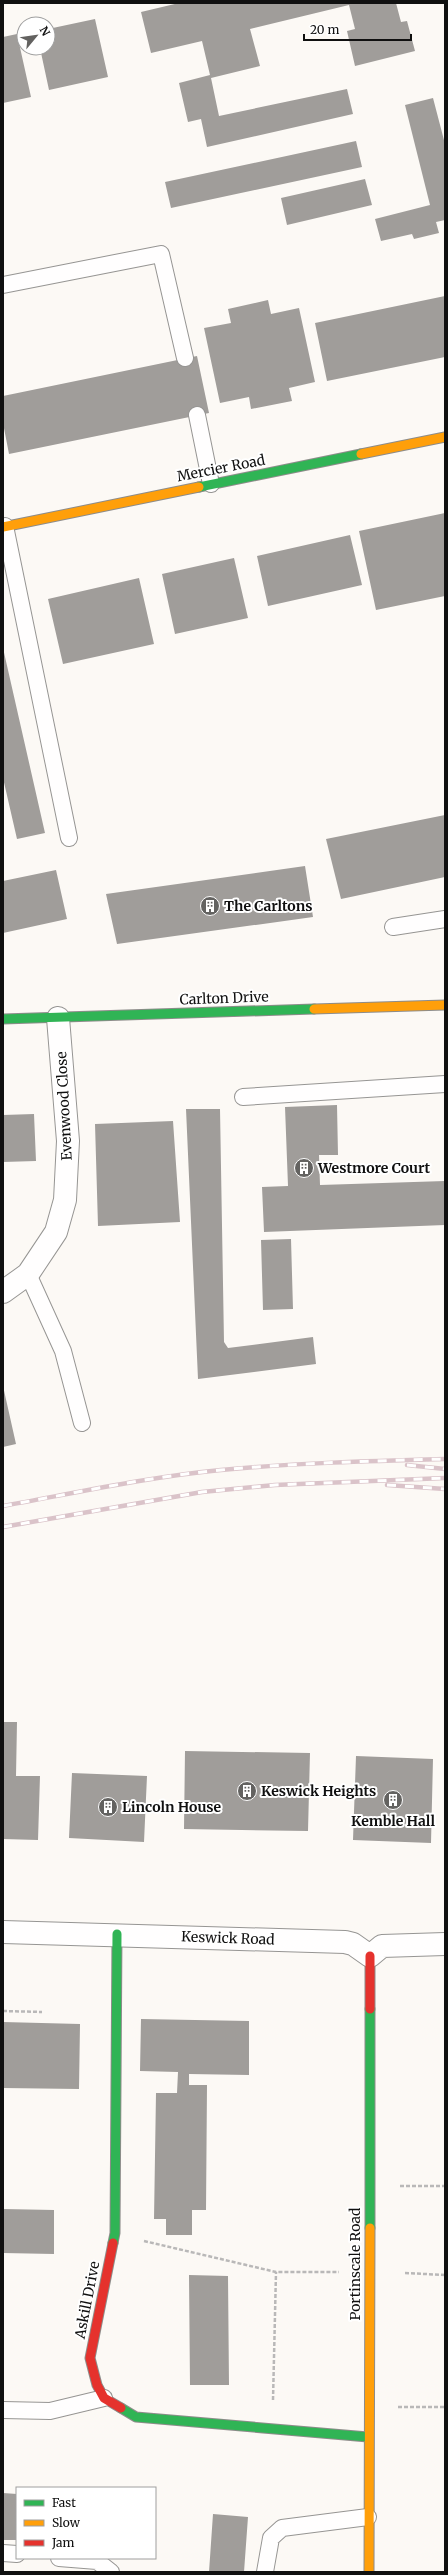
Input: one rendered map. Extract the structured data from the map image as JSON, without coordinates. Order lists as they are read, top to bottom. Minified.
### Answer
{"streets":{"street":["Mercier Road","Carlton Drive","Evenwood Close","Keswick Road","Portinscale Road","Askill Drive"]},"crossings":[["Carlton Drive","Evenwood Close"],["Keswick Road","Portinscale Road"],["Keswick Road","Askill Drive"]],"places":{"building":["The Carltons","Westmore Court","Keswick Heights","Kemble Hall","Lincoln House"]},"legend":["Fast","Slow","Jam"],"scale_bar":"20 m","north":"top right"}
